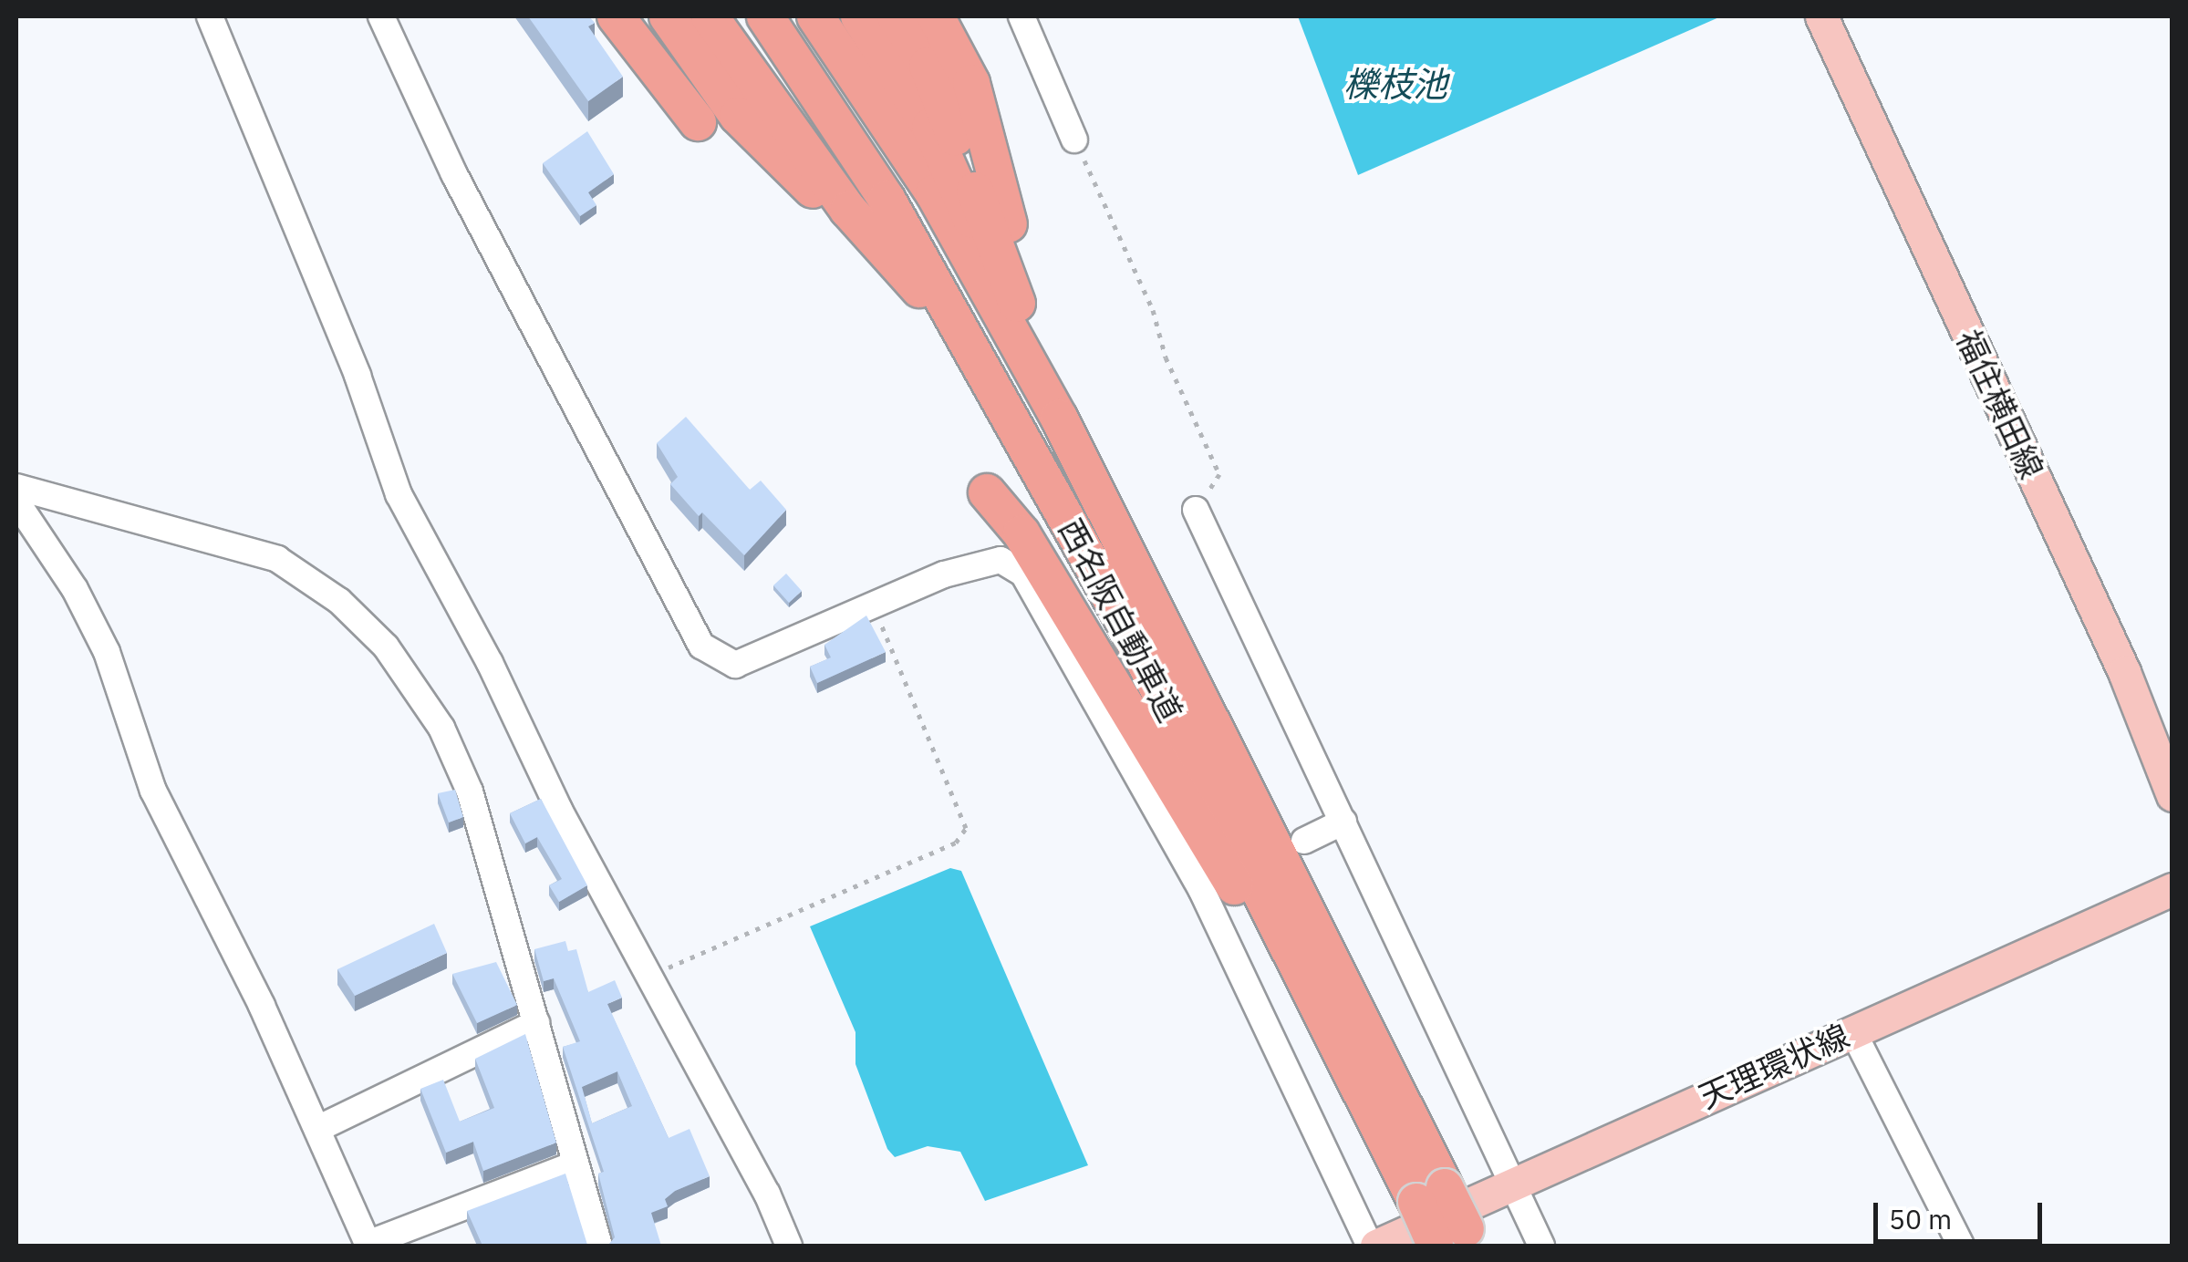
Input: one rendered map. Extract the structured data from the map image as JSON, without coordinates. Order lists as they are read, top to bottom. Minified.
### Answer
{"streets":{"highway":["西名阪自動車道"],"main road":["福住横田線","天理環状線"]},"water":["櫟枝池"],"scale_bar":"50 m"}
